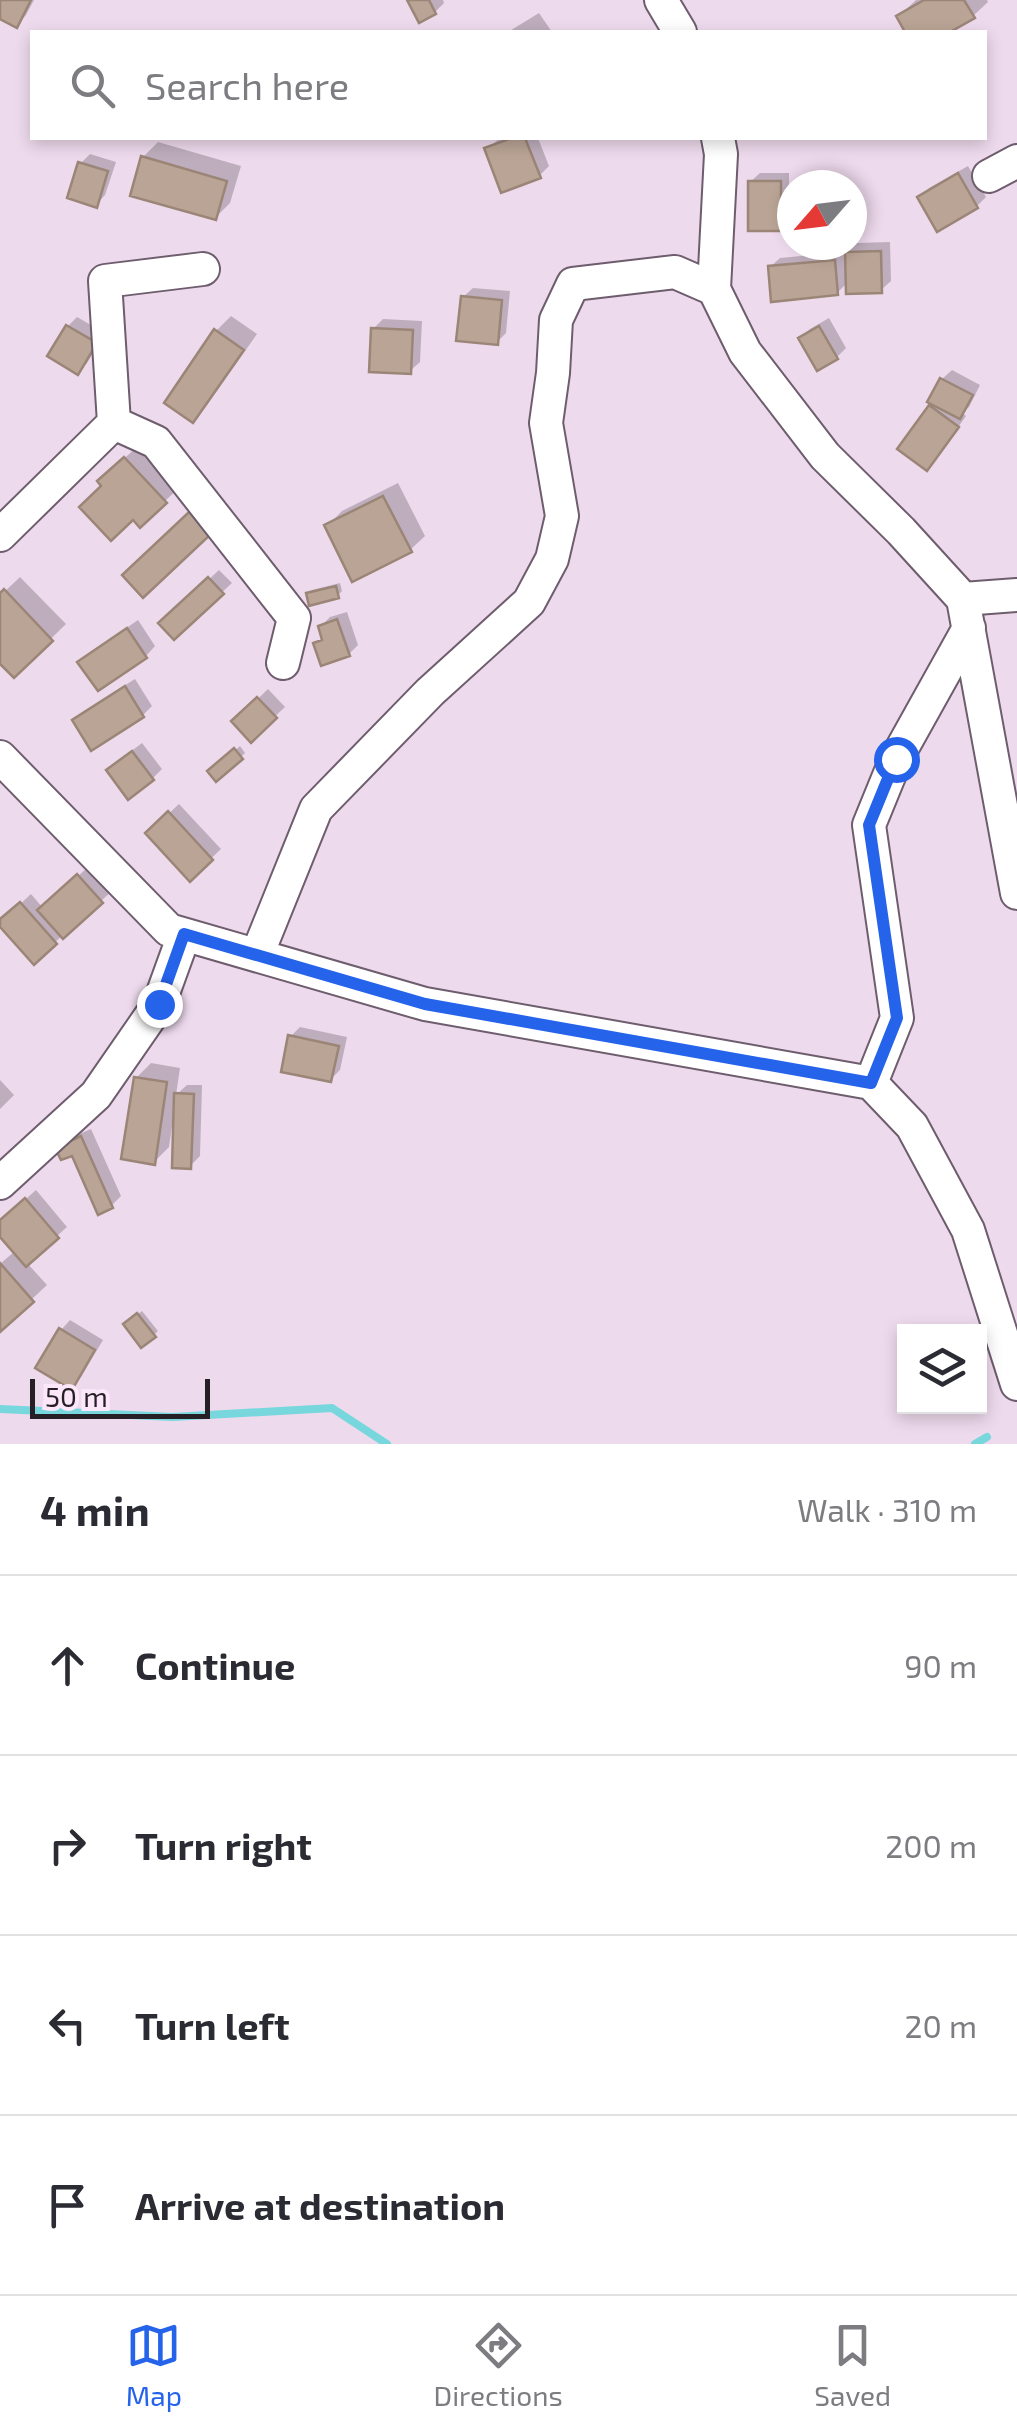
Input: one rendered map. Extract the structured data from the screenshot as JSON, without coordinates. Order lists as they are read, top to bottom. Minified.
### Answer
{"scale_bar":"50 m","north":"bottom left","page":{"search":"Search here","scale":"50 m","heading":["4 min","Walk · 310 m"],"list":[["Continue","90 m"],["Turn right","200 m"],["Turn left","20 m"],"Arrive at destination"],"nav":["Map","Directions","Saved"]}}
